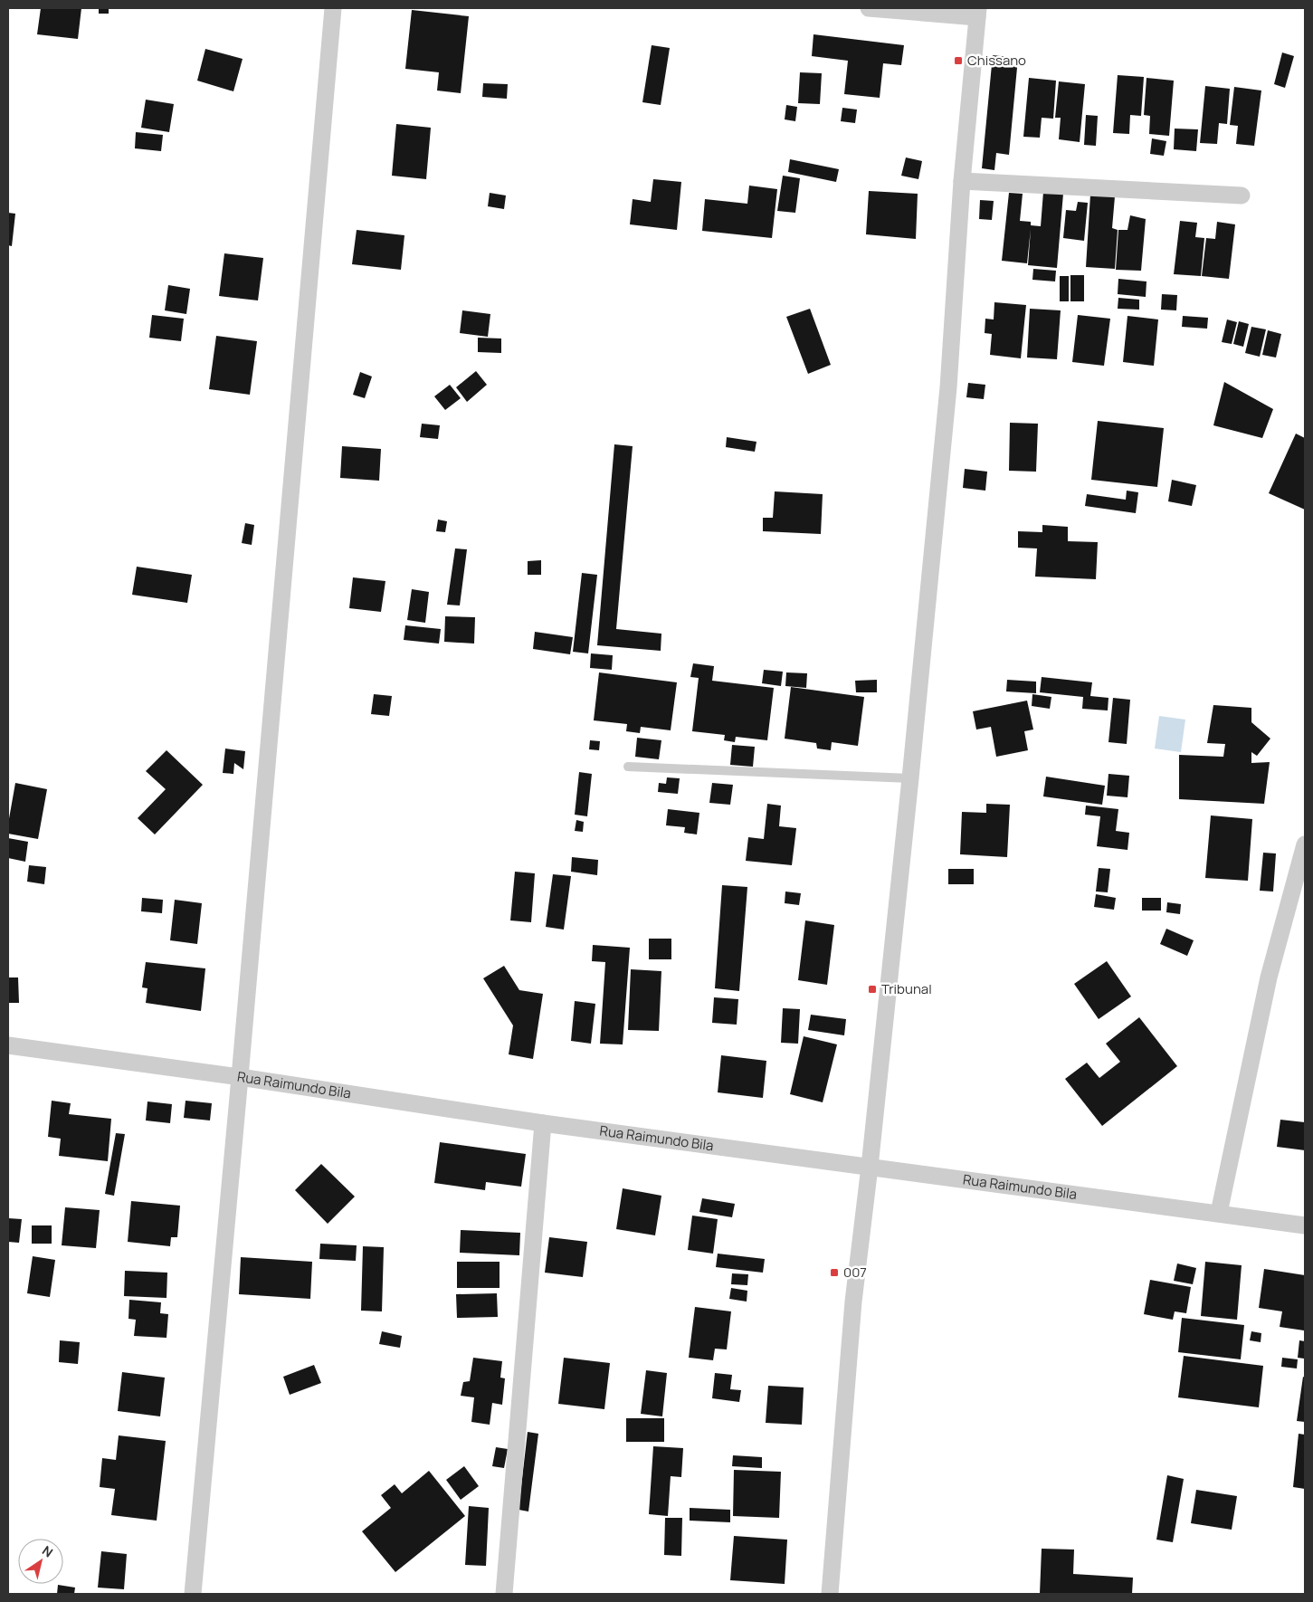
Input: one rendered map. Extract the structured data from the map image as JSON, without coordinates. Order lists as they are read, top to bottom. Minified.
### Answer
{"streets":{"street":["Rua Raimundo Bila"]},"places":{"transit":["Chissano","Tribunal","007"]},"north":"top right"}
